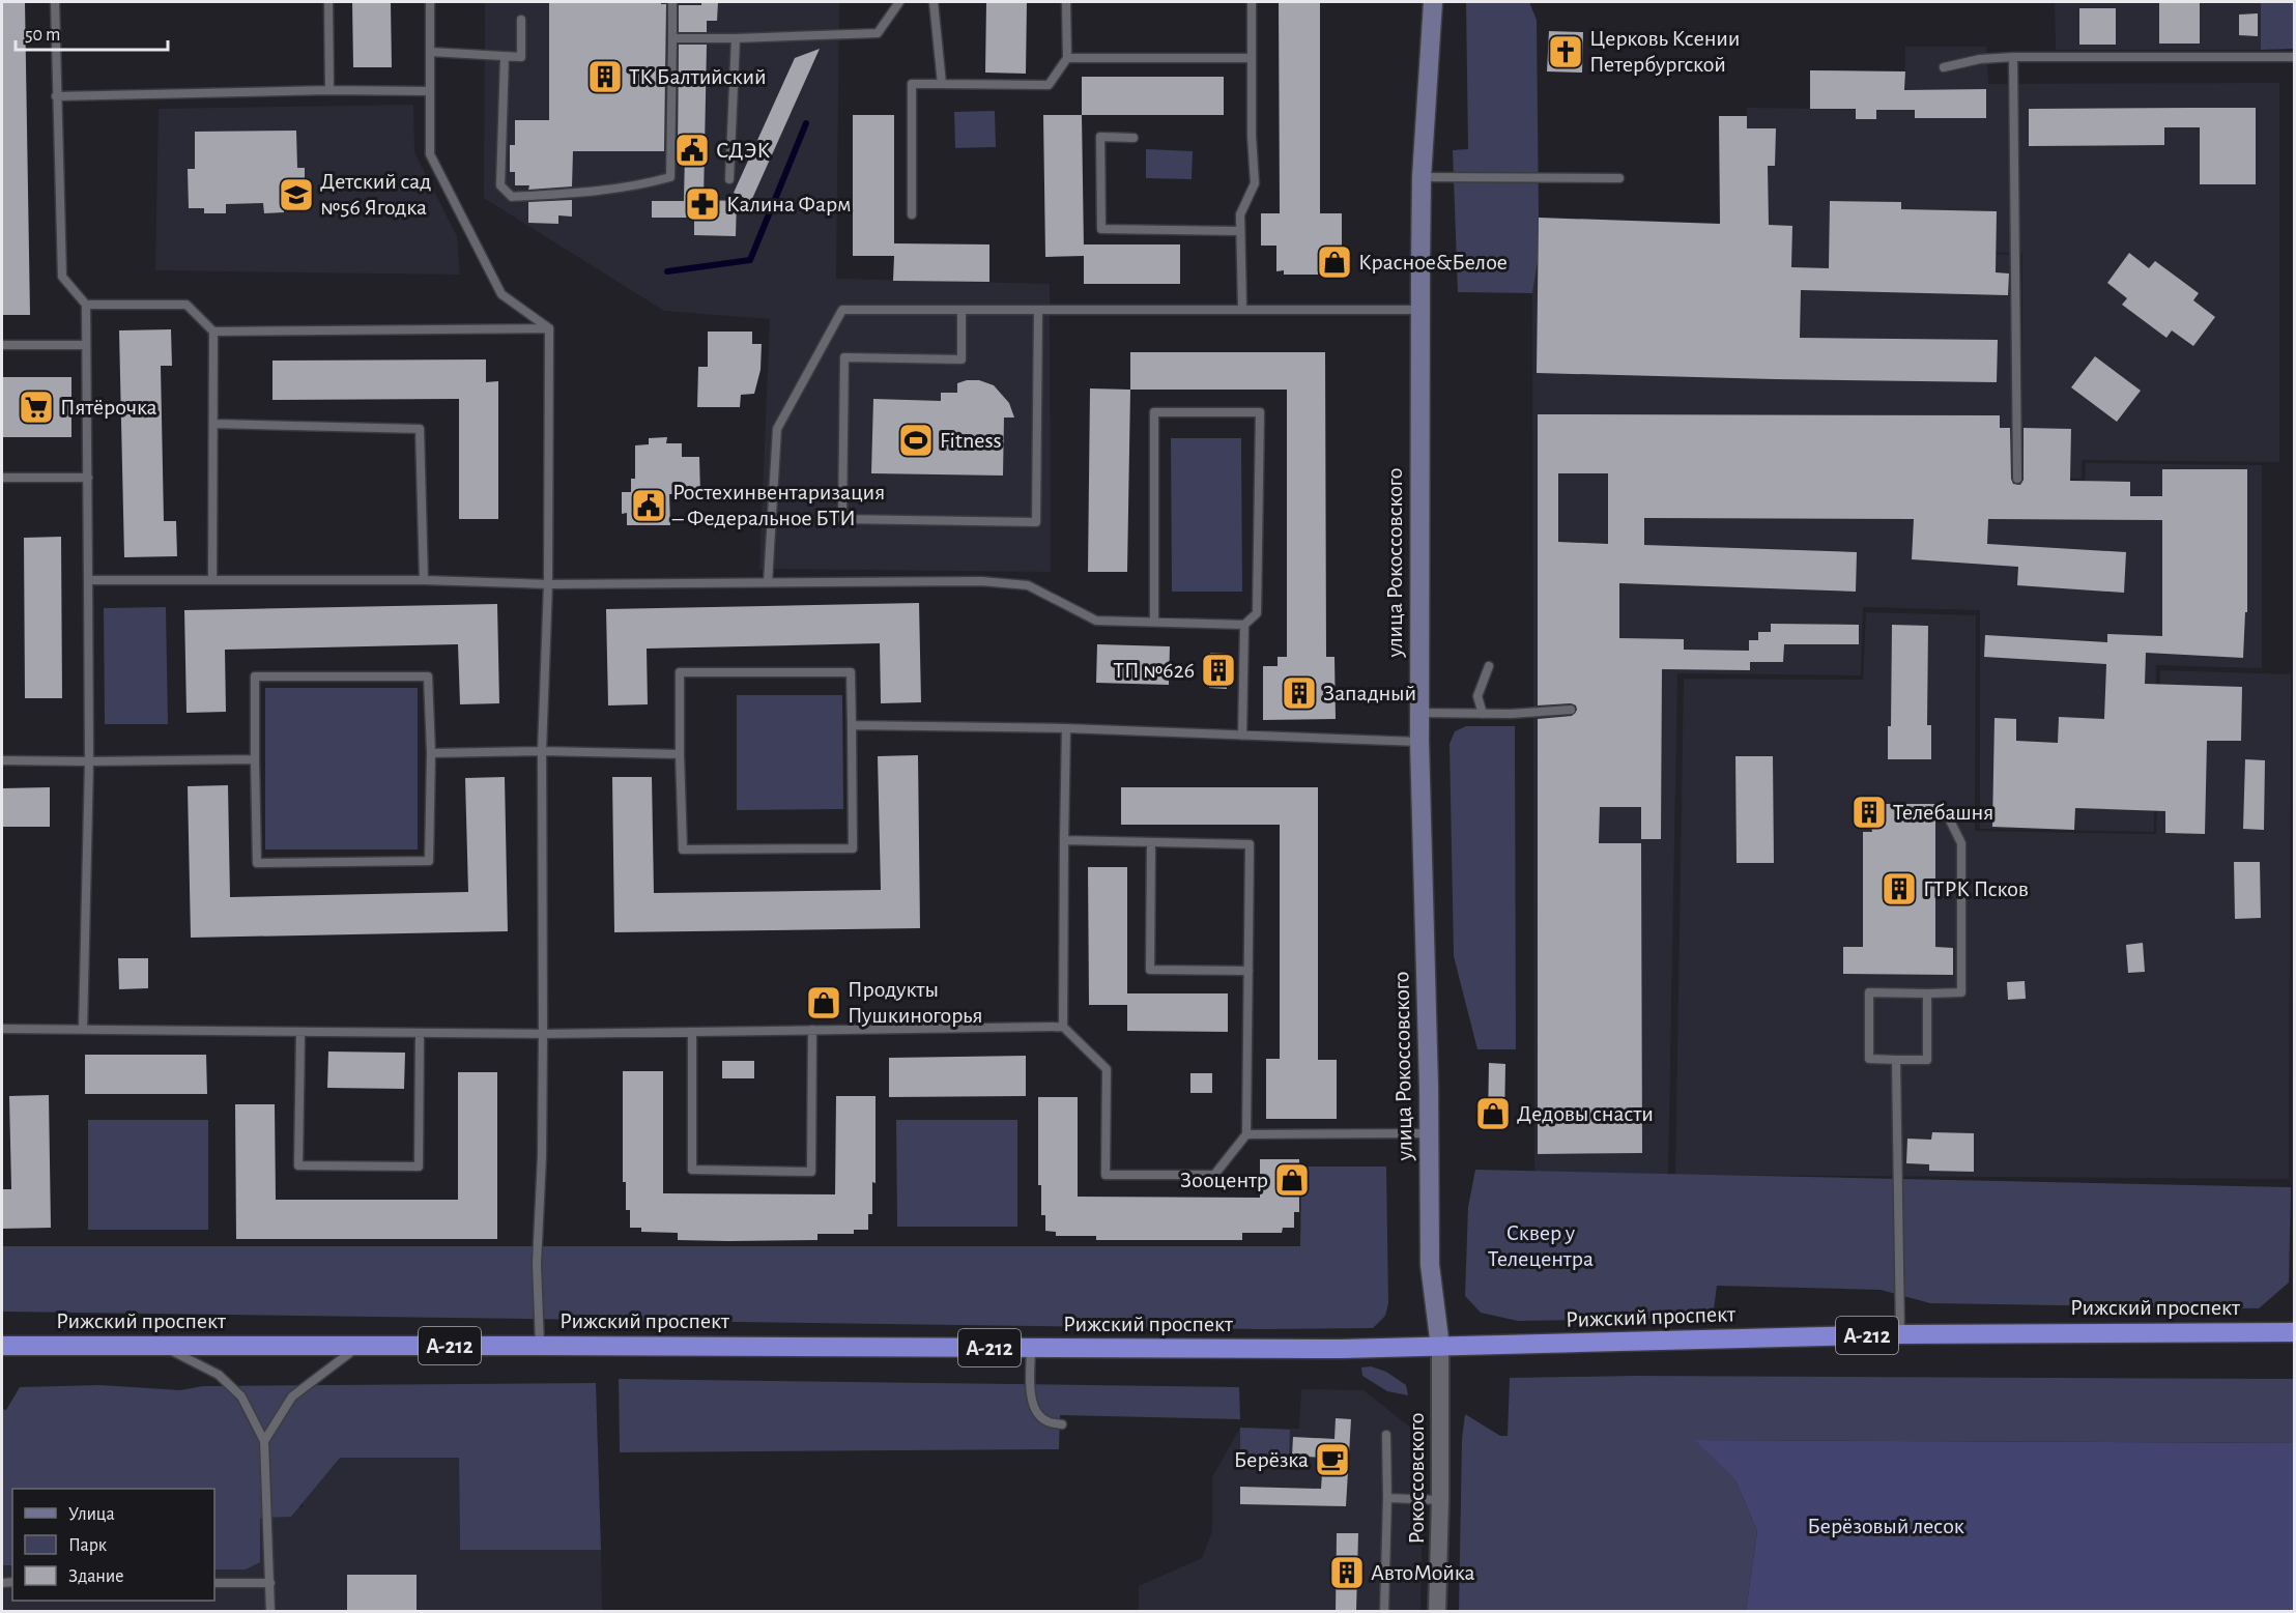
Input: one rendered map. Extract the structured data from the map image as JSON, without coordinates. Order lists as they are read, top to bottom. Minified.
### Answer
{"streets":{"highway":["Рижский проспект","А-212"],"main road":["улица Рокоссовского"],"street":["Рокоссовского"]},"crossings":[["улица Рокоссовского","Рижский проспект"],["улица Рокоссовского","Рокоссовского"],["Рижский проспект","Рокоссовского"]],"parks":["Сквер у Телецентра","Берёзовый лесок"],"places":{"church":["Церковь Ксении Петербургской"],"building":["ТК Балтийский","ТП №626","Западный","Телебашня","ГТРК Псков","АвтоМойка"],"public building":["СДЭК","Ростехинвентаризация – Федеральное БТИ"],"school or university":["Детский сад №56 Ягодка"],"pharmacy":["Калина Фарм"],"shop":["Красное&Белое","Продукты Пушкиногорья","Дедовы снасти","Зооцентр"],"supermarket":["Пятёрочка"],"sports":["Fitness"],"cafe":["Берёзка"]},"legend":["Улица","Парк","Здание"],"scale_bar":"50 m"}
